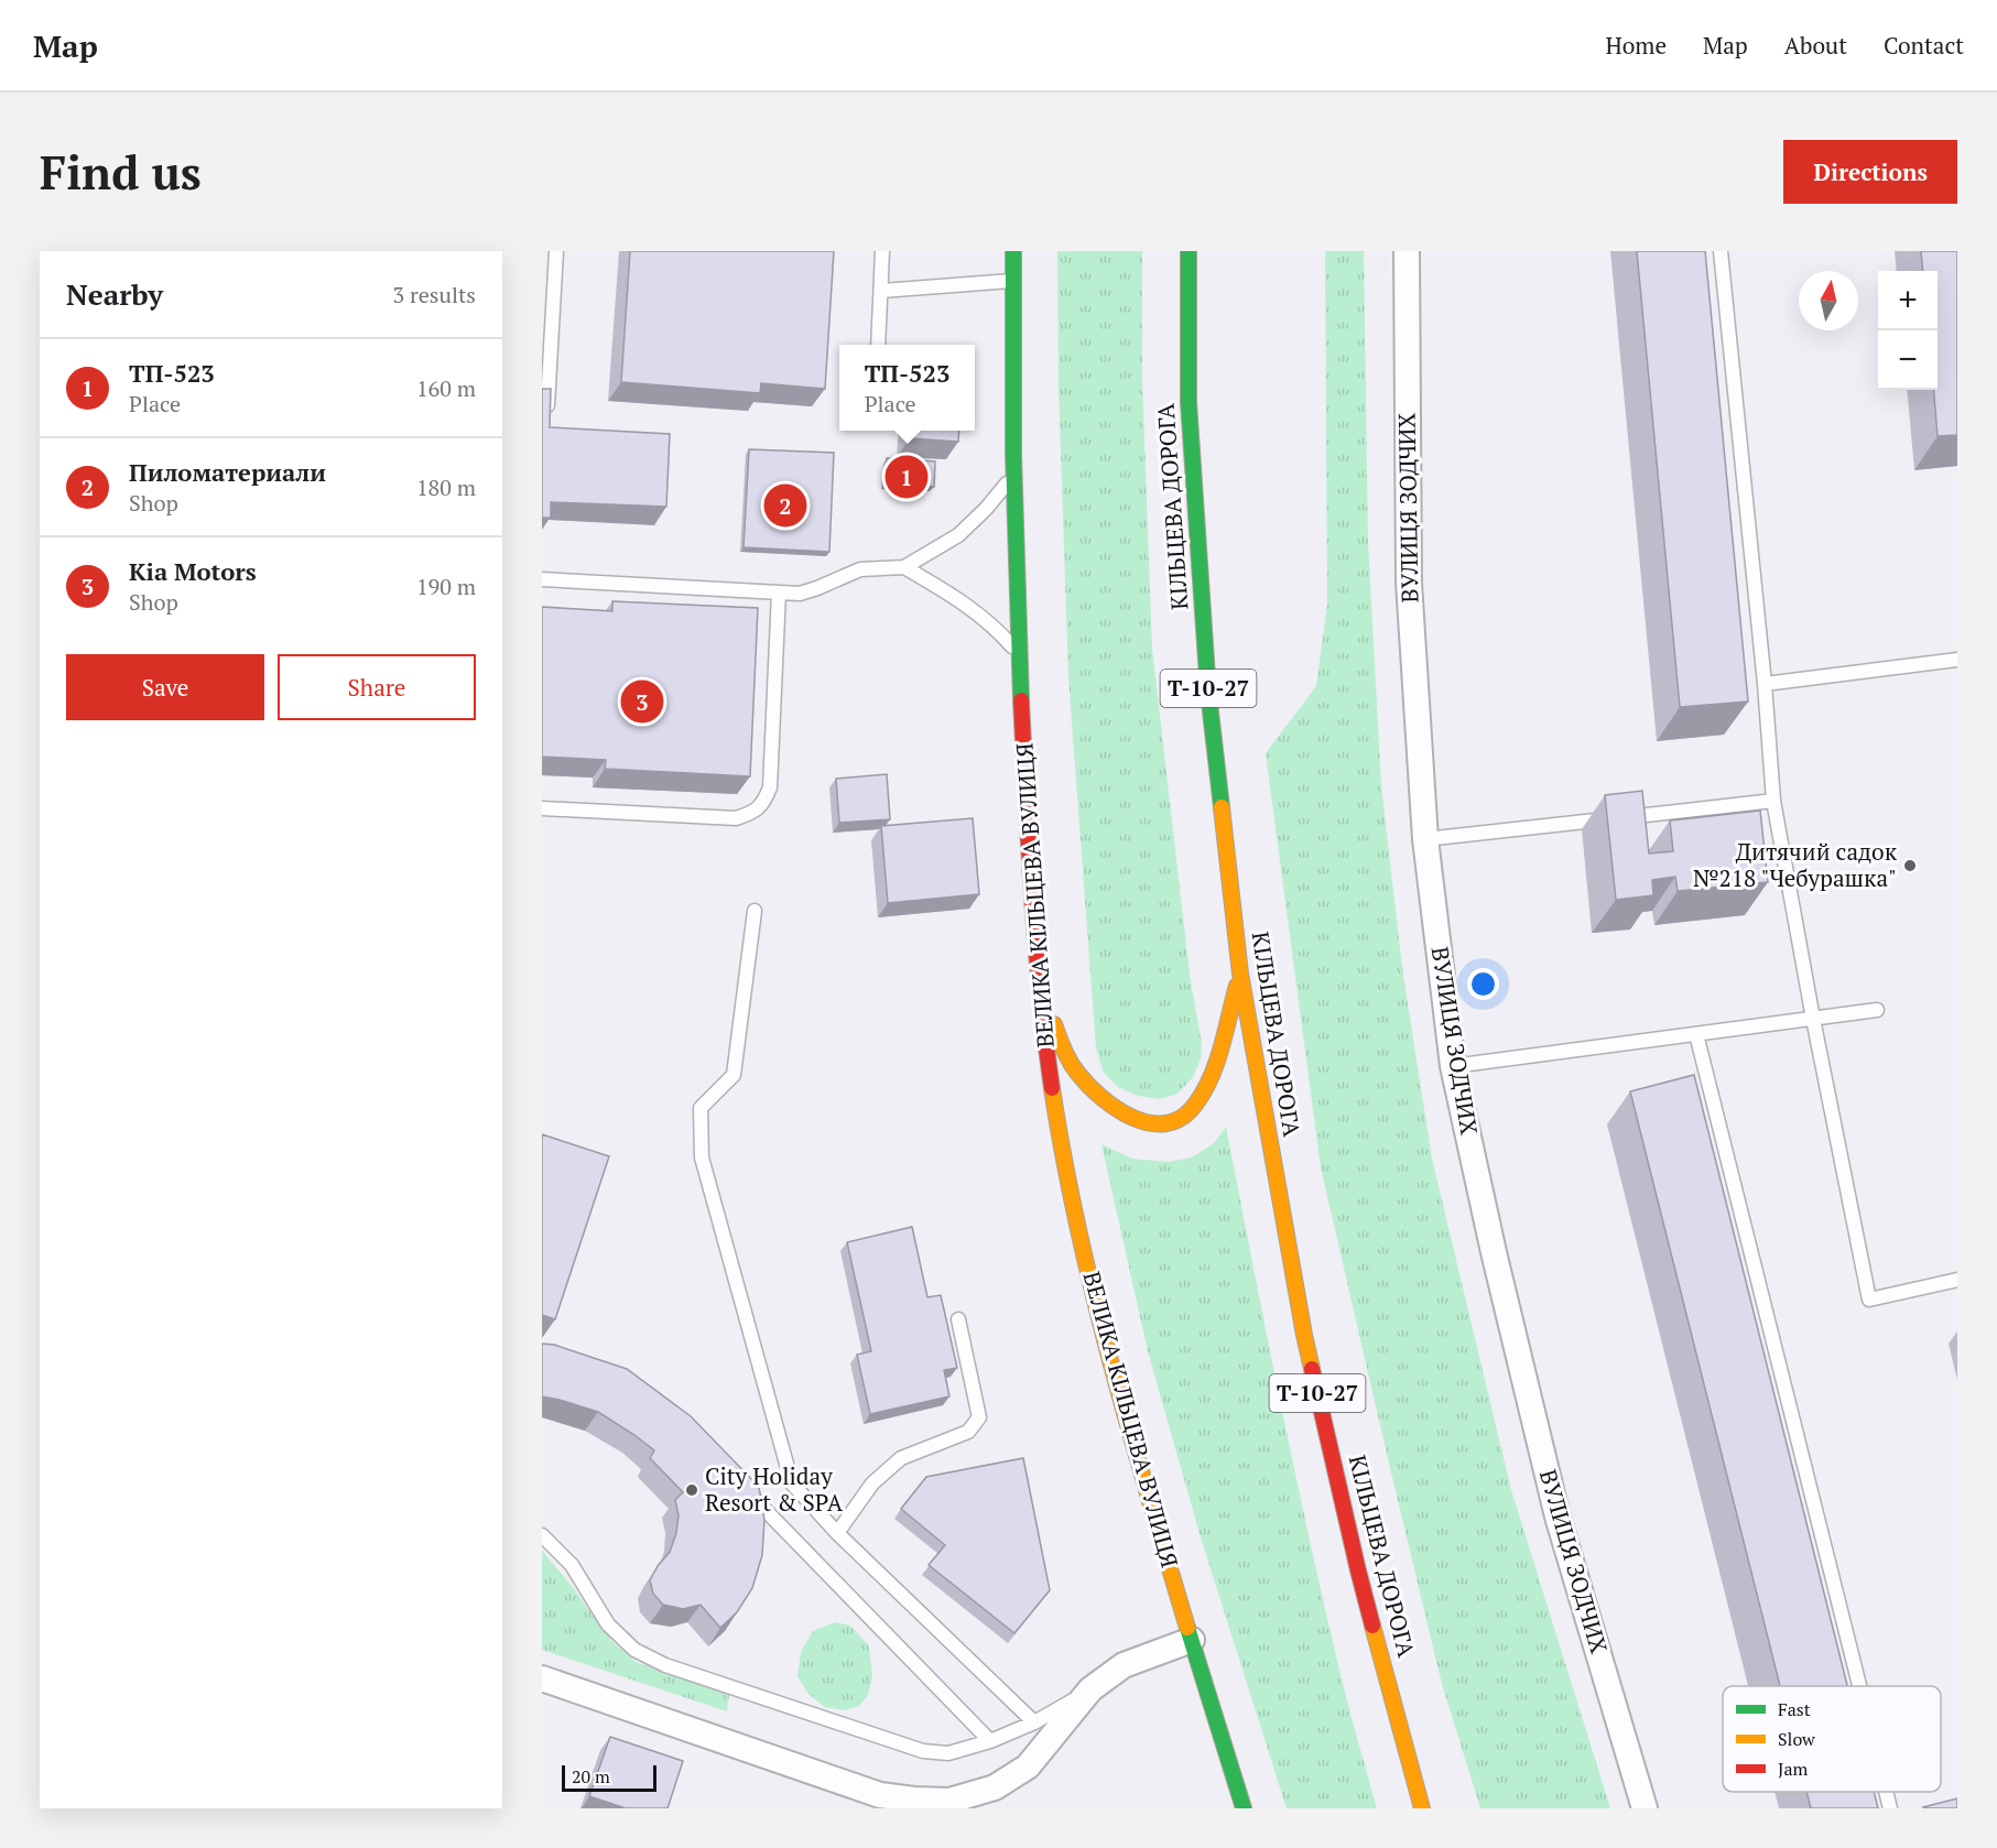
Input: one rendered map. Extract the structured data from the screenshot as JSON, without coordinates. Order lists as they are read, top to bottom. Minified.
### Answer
{"streets":{"highway":["КІЛЬЦЕВА ДОРОГА","Т-10-27","ВЕЛИКА КІЛЬЦЕВА ВУЛИЦЯ"],"street":["ВУЛИЦЯ ЗОДЧИХ"]},"places":["Дитячий садок №218 \"Чебурашка\"","City Holiday Resort & SPA"],"legend":["Fast","Slow","Jam"],"scale_bar":"20 m","north":"top","page":{"header":"Map","nav":["Home","Map","About","Contact"],"buttons":["Directions",["Save","Share"]],"title":"Find us","heading":["Nearby","3 results"],"map_buttons":["+","−"],"list":[{"mark":"1","name":"ТП-523","note":"Place","value":"160 m"},{"mark":"2","name":"Пиломатериали","note":"Shop","value":"180 m"},{"mark":"3","name":"Kia Motors","note":"Shop","value":"190 m"}],"popup":["ТП-523","Place"],"pins":["1","2","3"],"scale":"20 m"}}
